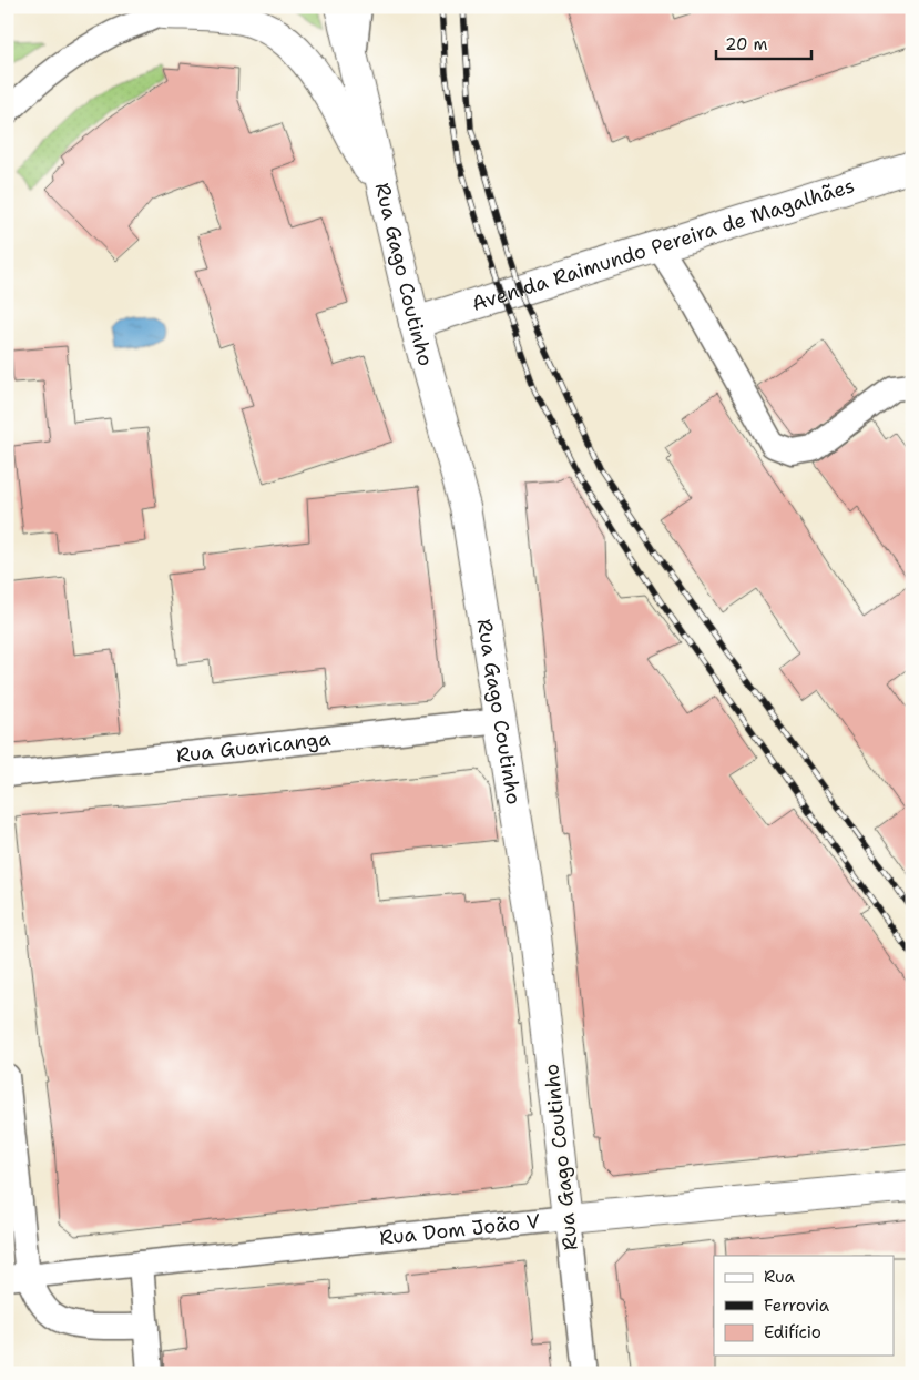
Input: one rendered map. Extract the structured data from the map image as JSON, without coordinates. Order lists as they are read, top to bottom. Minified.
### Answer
{"streets":{"street":["Avenida Raimundo Pereira de Magalhães","Rua Gago Coutinho","Rua Guaricanga","Rua Dom João V"]},"crossings":[["Avenida Raimundo Pereira de Magalhães","Rua Gago Coutinho"],["Rua Gago Coutinho","Rua Guaricanga"],["Rua Gago Coutinho","Rua Dom João V"]],"legend":["Rua","Ferrovia","Edifício"],"scale_bar":"20 m"}
